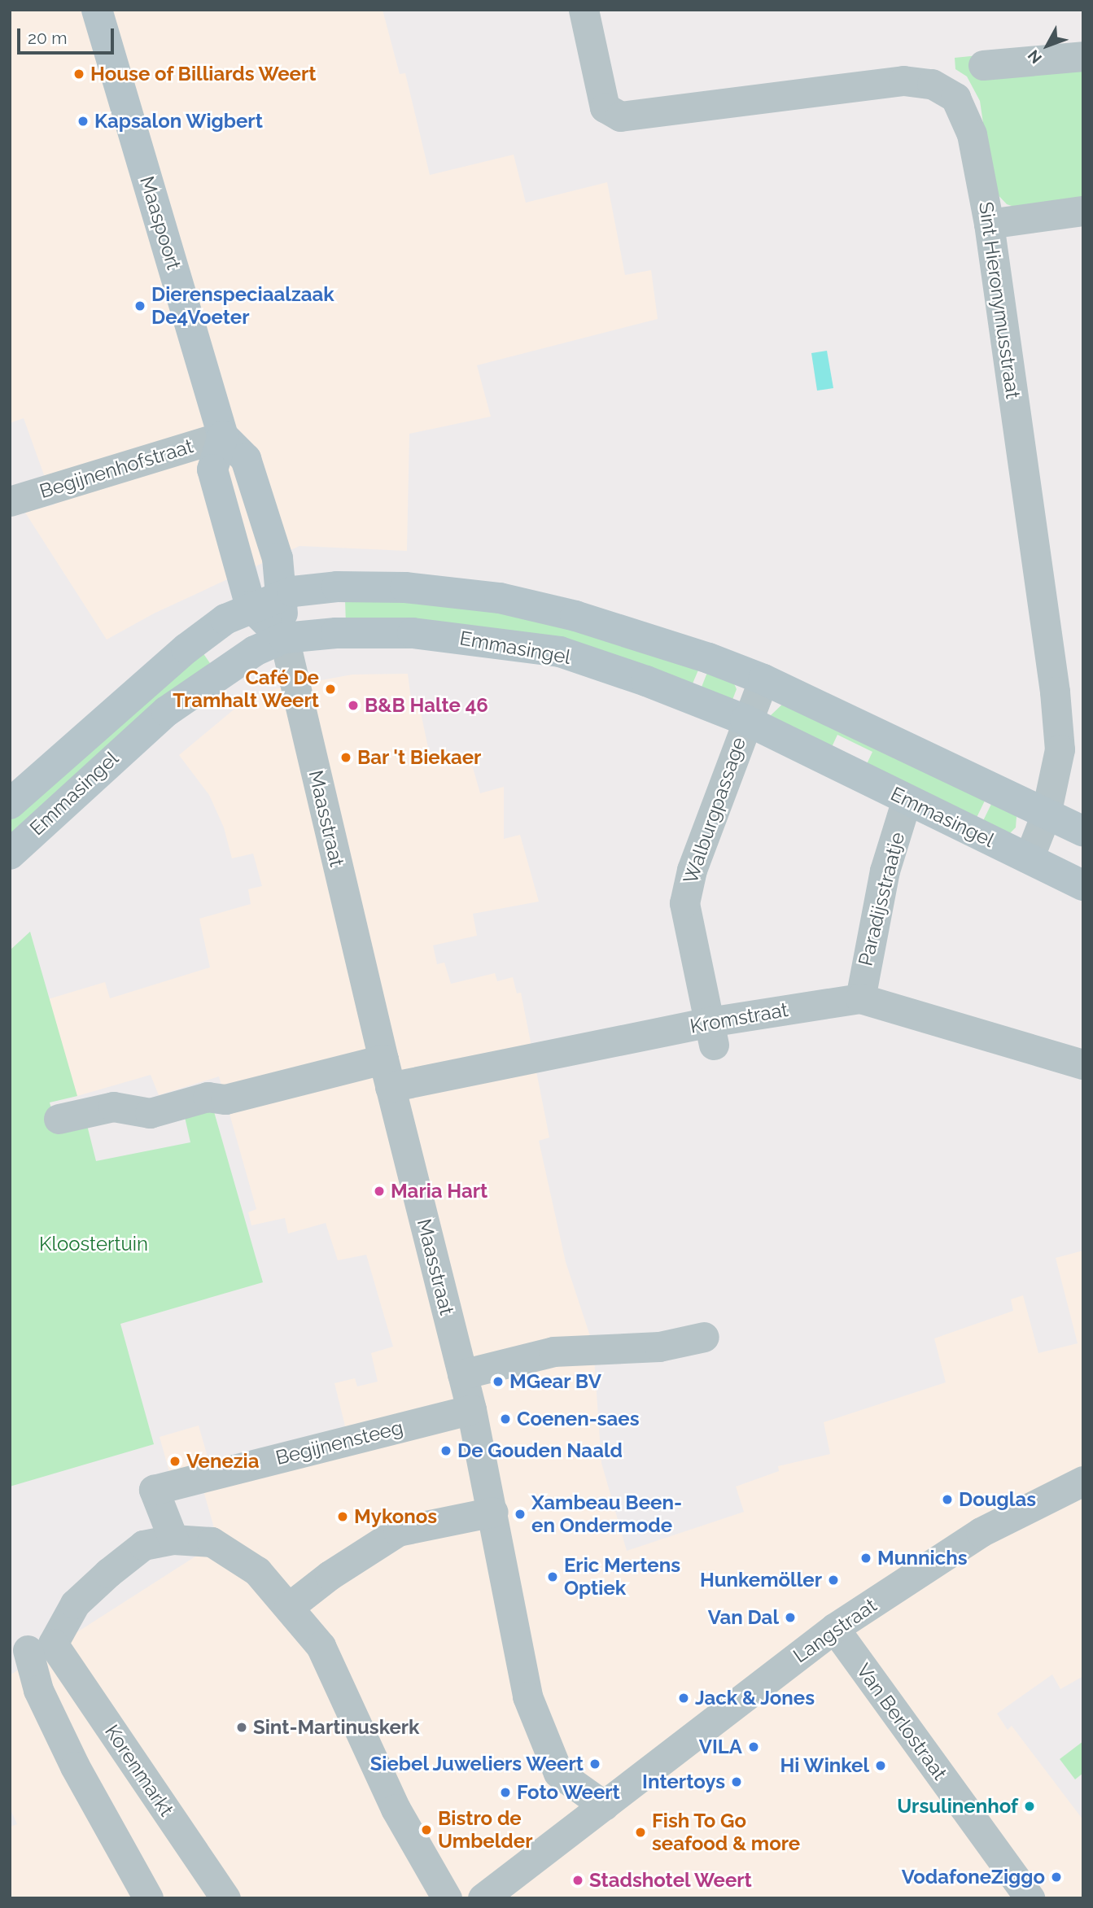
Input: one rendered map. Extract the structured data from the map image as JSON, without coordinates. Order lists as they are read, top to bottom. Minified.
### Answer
{"streets":{"street":["Maaspoort","Sint Hieronymusstraat","Begijnenhofstraat","Emmasingel","Walburgpassage","Maasstraat","Paradijsstraatje","Kromstraat","Begijnensteeg","Langstraat","Van Berlostraat","Korenmarkt"]},"crossings":[["Maaspoort","Begijnenhofstraat"],["Maaspoort","Emmasingel"],["Maaspoort","Maasstraat"],["Sint Hieronymusstraat","Emmasingel"],["Emmasingel","Walburgpassage"],["Emmasingel","Maasstraat"],["Emmasingel","Paradijsstraatje"],["Walburgpassage","Kromstraat"],["Maasstraat","Kromstraat"],["Maasstraat","Begijnensteeg"],["Maasstraat","Langstraat"],["Paradijsstraatje","Kromstraat"],["Langstraat","Van Berlostraat"]],"parks":["Kloostertuin"],"places":["House of Billiards Weert","Kapsalon Wigbert","Dierenspeciaalzaak De4Voeter","Café De Tramhalt Weert","B&B Halte 46","Bar 't Biekaer","Maria Hart","MGear BV","Coenen-saes","De Gouden Naald","Venezia","Douglas","Xambeau Been- en Ondermode","Mykonos","Munnichs","Eric Mertens Optiek","Hunkemöller","Van Dal","Jack & Jones","Sint-Martinuskerk","VILA","Siebel Juweliers Weert","Hi Winkel","Intertoys","Foto Weert","Ursulinenhof","Bistro de Umbelder","Fish To Go seafood & more","VodafoneZiggo","Stadshotel Weert"],"scale_bar":"20 m","north":"bottom left"}
